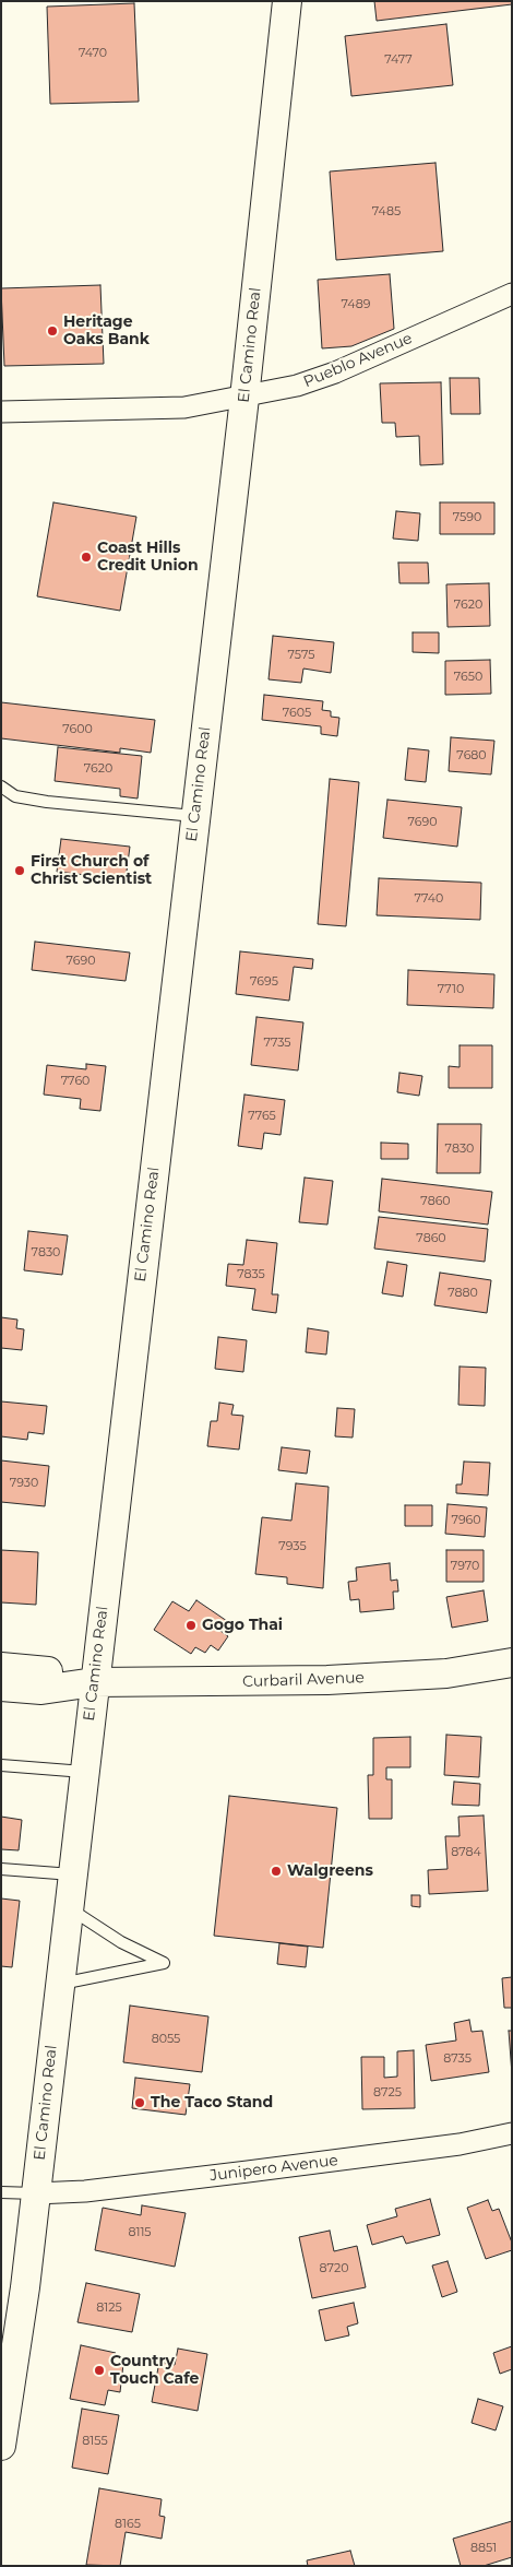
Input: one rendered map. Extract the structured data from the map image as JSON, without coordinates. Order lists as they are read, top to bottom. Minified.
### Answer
{"streets":{"main road":["El Camino Real","Curbaril Avenue"],"street":["Pueblo Avenue","Junipero Avenue"]},"crossings":[["El Camino Real","Pueblo Avenue"],["El Camino Real","Curbaril Avenue"],["El Camino Real","Junipero Avenue"]],"places":["Heritage Oaks Bank","Coast Hills Credit Union","First Church of Christ Scientist","Gogo Thai","Walgreens","The Taco Stand","Country Touch Cafe"],"house_numbers":["7470","7477","7485","7489","7590","7620","7575","7650","7605","7600","7680","7620","7690","7740","7690","7695","7710","7735","7760","7765","7830","7860","7860","7830","7835","7880","7930","7960","7935","7970","8784","8055","8735","8725","8115","8720","8125","8155","8165","8851"]}
